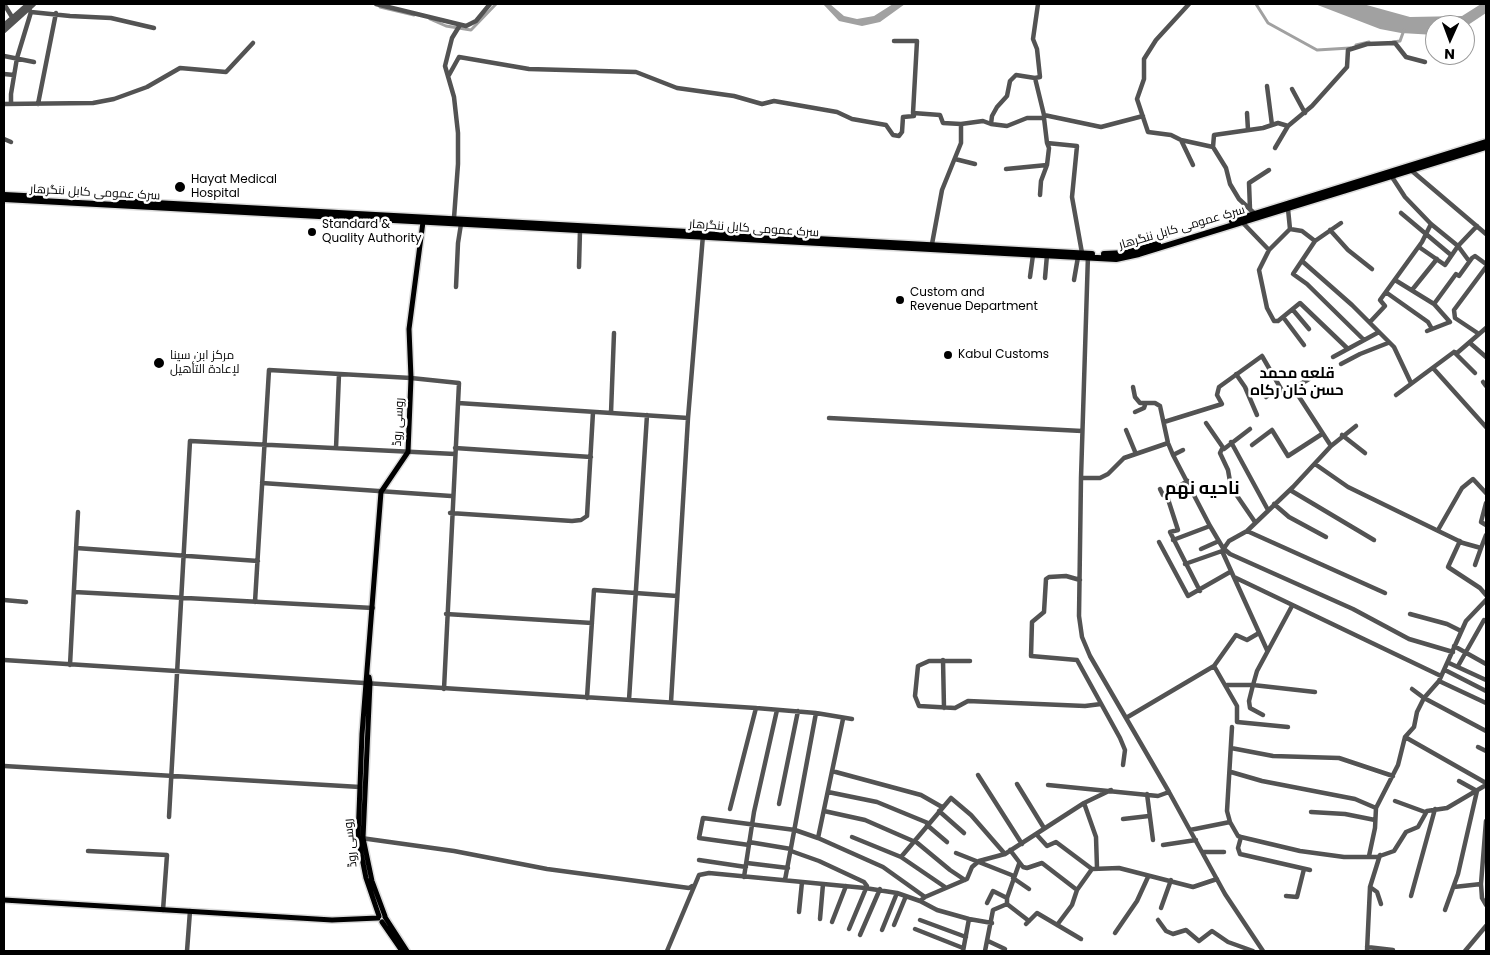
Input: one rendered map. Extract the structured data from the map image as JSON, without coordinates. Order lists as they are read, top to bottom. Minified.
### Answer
{"streets":{"highway":["سرک عمومی کابل ننگرهار"],"main road":["روسی روڈ"]},"crossings":[["سرک عمومی کابل ننگرهار","روسی روڈ"]],"districts":["قلعه محمد حسن خان رکاه","ناحیه نهم"],"places":["Hayat Medical Hospital","Standard & Quality Authority","Custom and Revenue Department","Kabul Customs","مركز ابن سينا لإعادة التأهيل"],"north":"bottom"}
